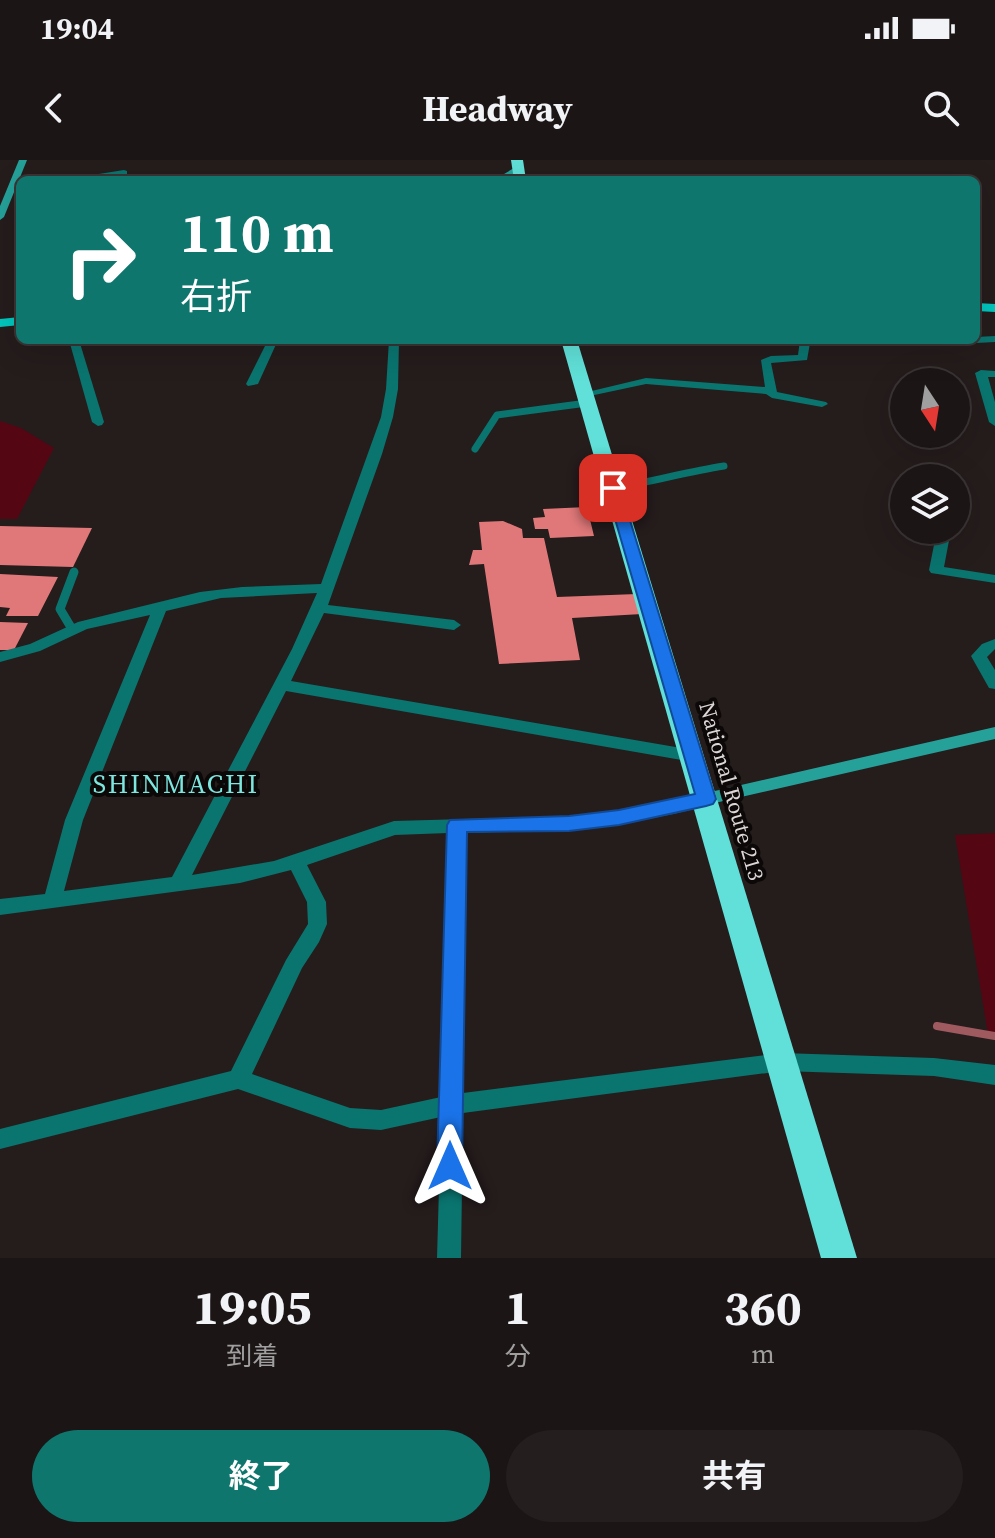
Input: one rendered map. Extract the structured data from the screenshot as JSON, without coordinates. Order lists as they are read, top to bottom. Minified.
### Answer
{"streets":{"highway":["National Route 213"]},"districts":["SHINMACHI"],"north":"bottom","page":{"status":"19:04","header":"Headway","turn":["110 m","右折"],"eta":["19:05","到着","1","分","360","m"],"buttons":["終了","共有"]}}
